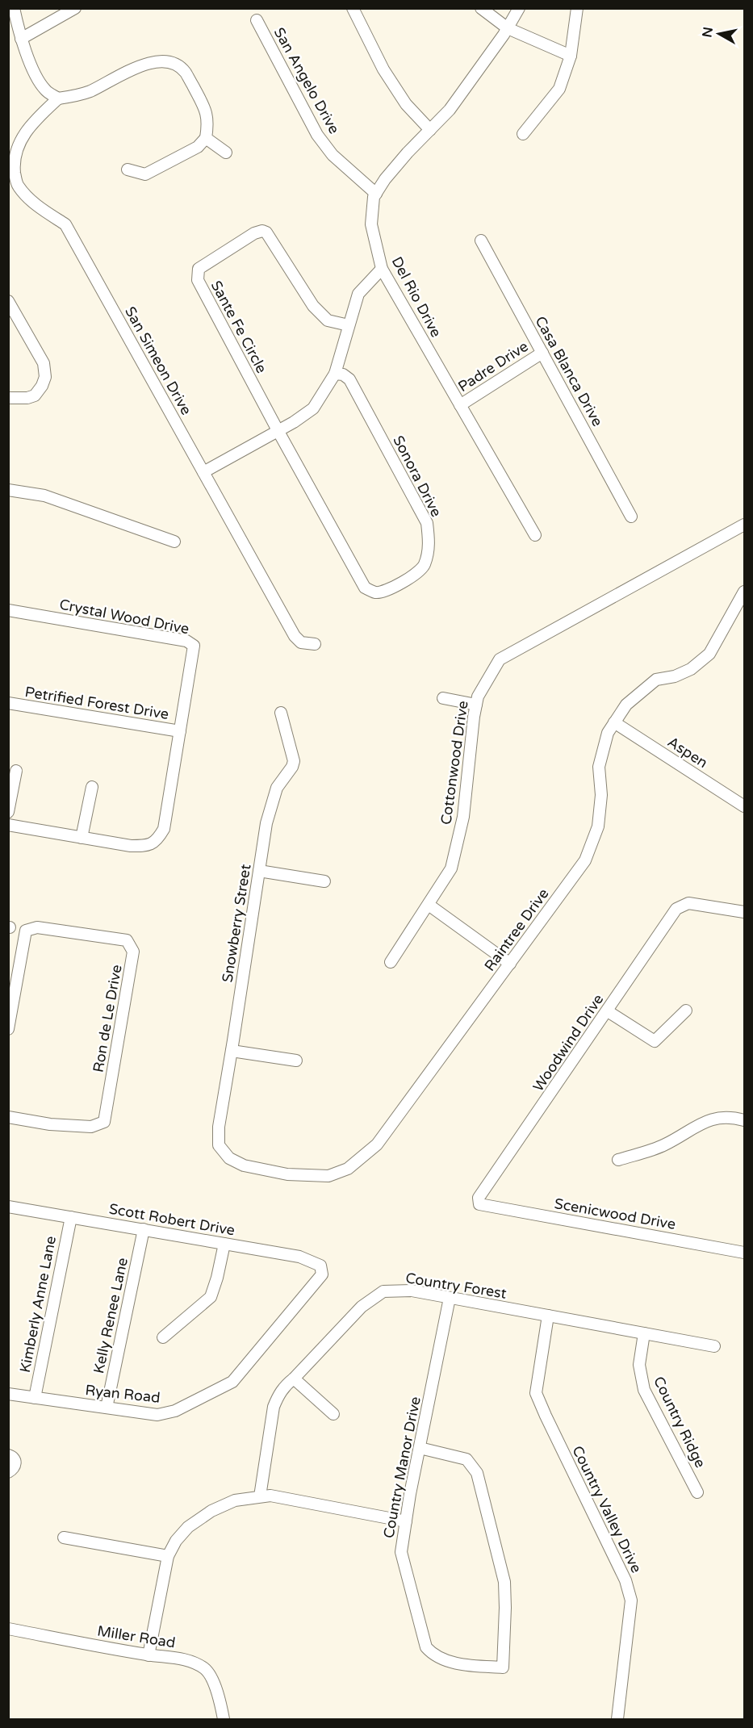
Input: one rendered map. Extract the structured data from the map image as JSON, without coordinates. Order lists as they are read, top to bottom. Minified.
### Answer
{"streets":{"street":["San Angelo Drive","Del Rio Drive","Sante Fe Circle","San Simeon Drive","Padre Drive","Casa Blanca Drive","Sonora Drive","Crystal Wood Drive","Petrified Forest Drive","Aspen","Cottonwood Drive","Snowberry Street","Raintree Drive","Ron de Le Drive","Woodwind Drive","Scenicwood Drive","Scott Robert Drive","Country Forest","Kimberly Anne Lane","Kelly Renee Lane","Ryan Road","Country Ridge","Country Manor Drive","Country Valley Drive","Miller Road"]},"crossings":[["San Angelo Drive","Del Rio Drive"],["Del Rio Drive","Padre Drive"],["Sante Fe Circle","Sonora Drive"],["Padre Drive","Casa Blanca Drive"],["Crystal Wood Drive","Petrified Forest Drive"],["Aspen","Raintree Drive"],["Snowberry Street","Raintree Drive"],["Woodwind Drive","Scenicwood Drive"],["Scott Robert Drive","Kimberly Anne Lane"],["Scott Robert Drive","Kelly Renee Lane"],["Scott Robert Drive","Ryan Road"],["Country Forest","Country Ridge"],["Country Forest","Country Manor Drive"],["Country Forest","Country Valley Drive"],["Kimberly Anne Lane","Ryan Road"],["Kelly Renee Lane","Ryan Road"]],"north":"left"}
